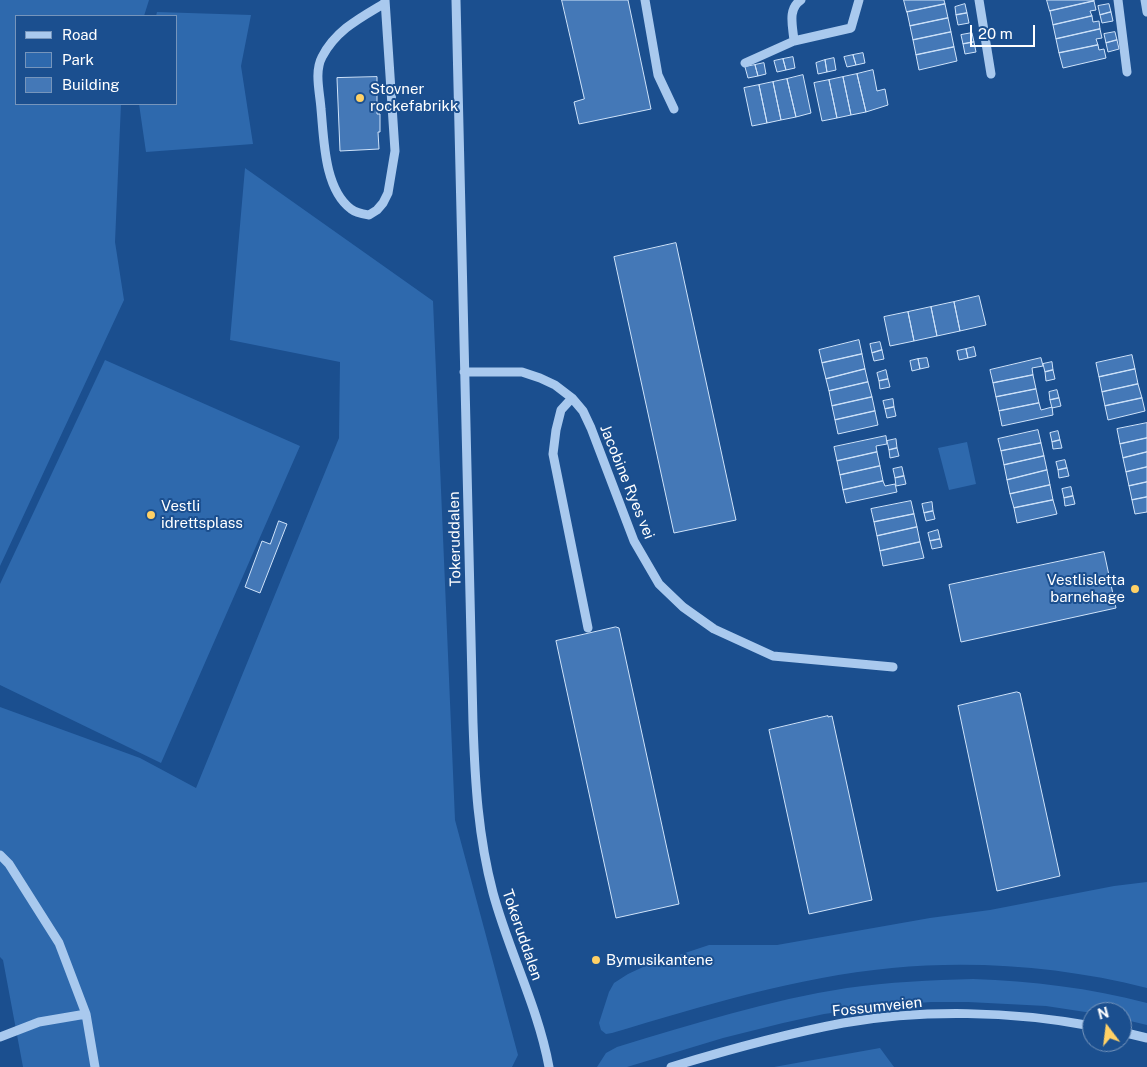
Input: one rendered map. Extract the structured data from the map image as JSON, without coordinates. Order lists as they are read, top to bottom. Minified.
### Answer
{"streets":{"street":["Jacobine Ryes vei","Tokeruddalen","Fossumveien"]},"crossings":[["Jacobine Ryes vei","Tokeruddalen"]],"places":["Stovner rockefabrikk","Vestli idrettsplass","Vestlisletta barnehage","Bymusikantene"],"legend":["Road","Park","Building"],"scale_bar":"20 m","north":"top"}
